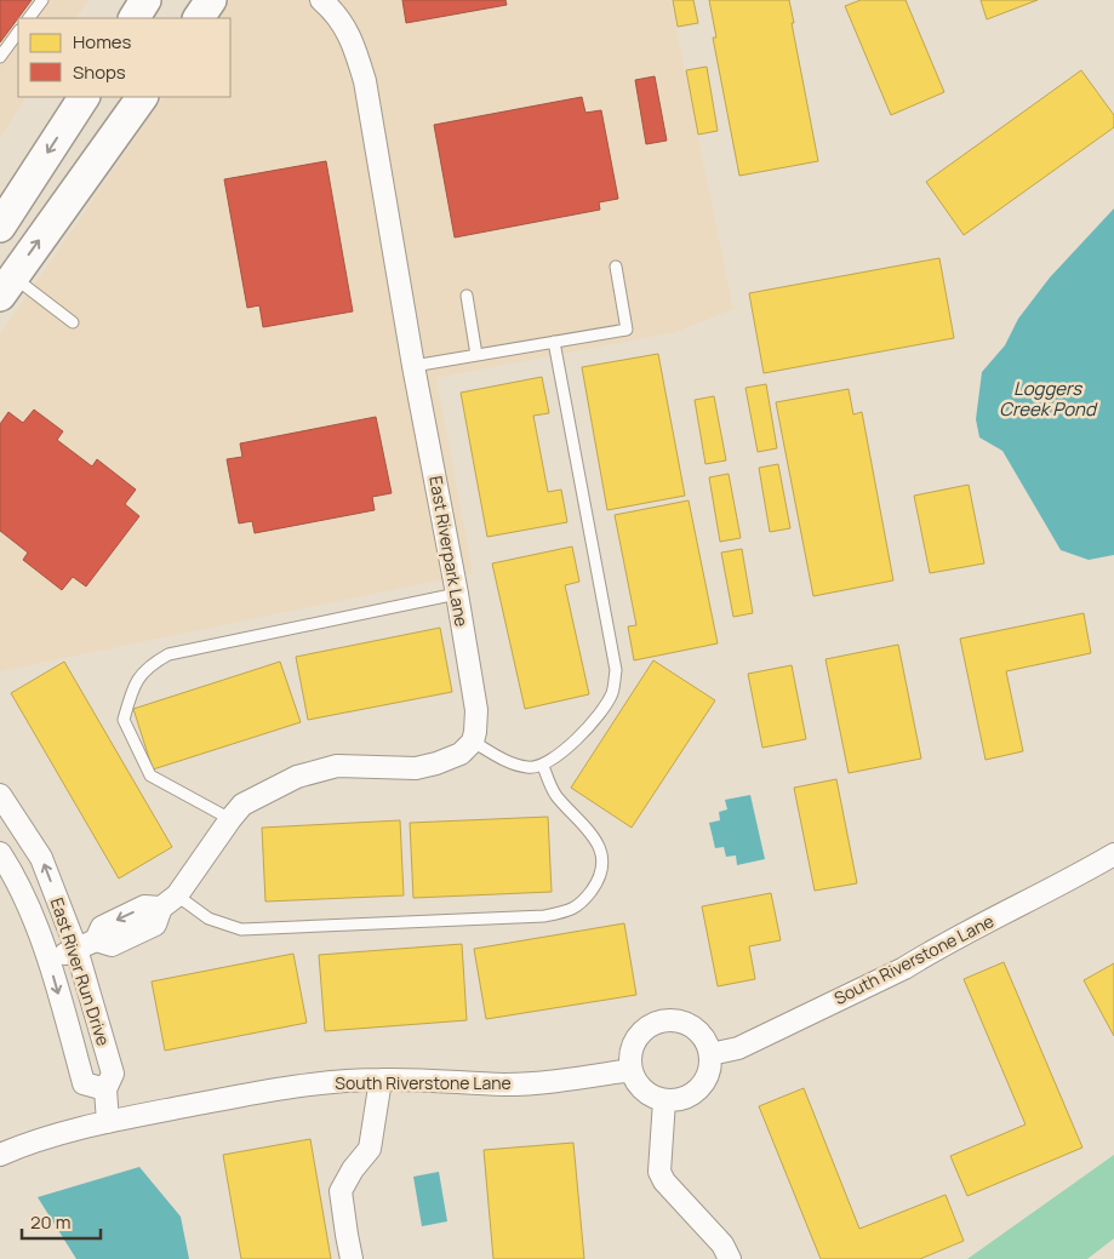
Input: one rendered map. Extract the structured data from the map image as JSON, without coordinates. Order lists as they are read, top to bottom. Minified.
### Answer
{"streets":{"street":["East Riverpark Lane","South Riverstone Lane","East River Run Drive"]},"crossings":[["South Riverstone Lane","East River Run Drive"]],"water":["Loggers Creek Pond"],"legend":["Homes","Shops"],"scale_bar":"20 m"}
